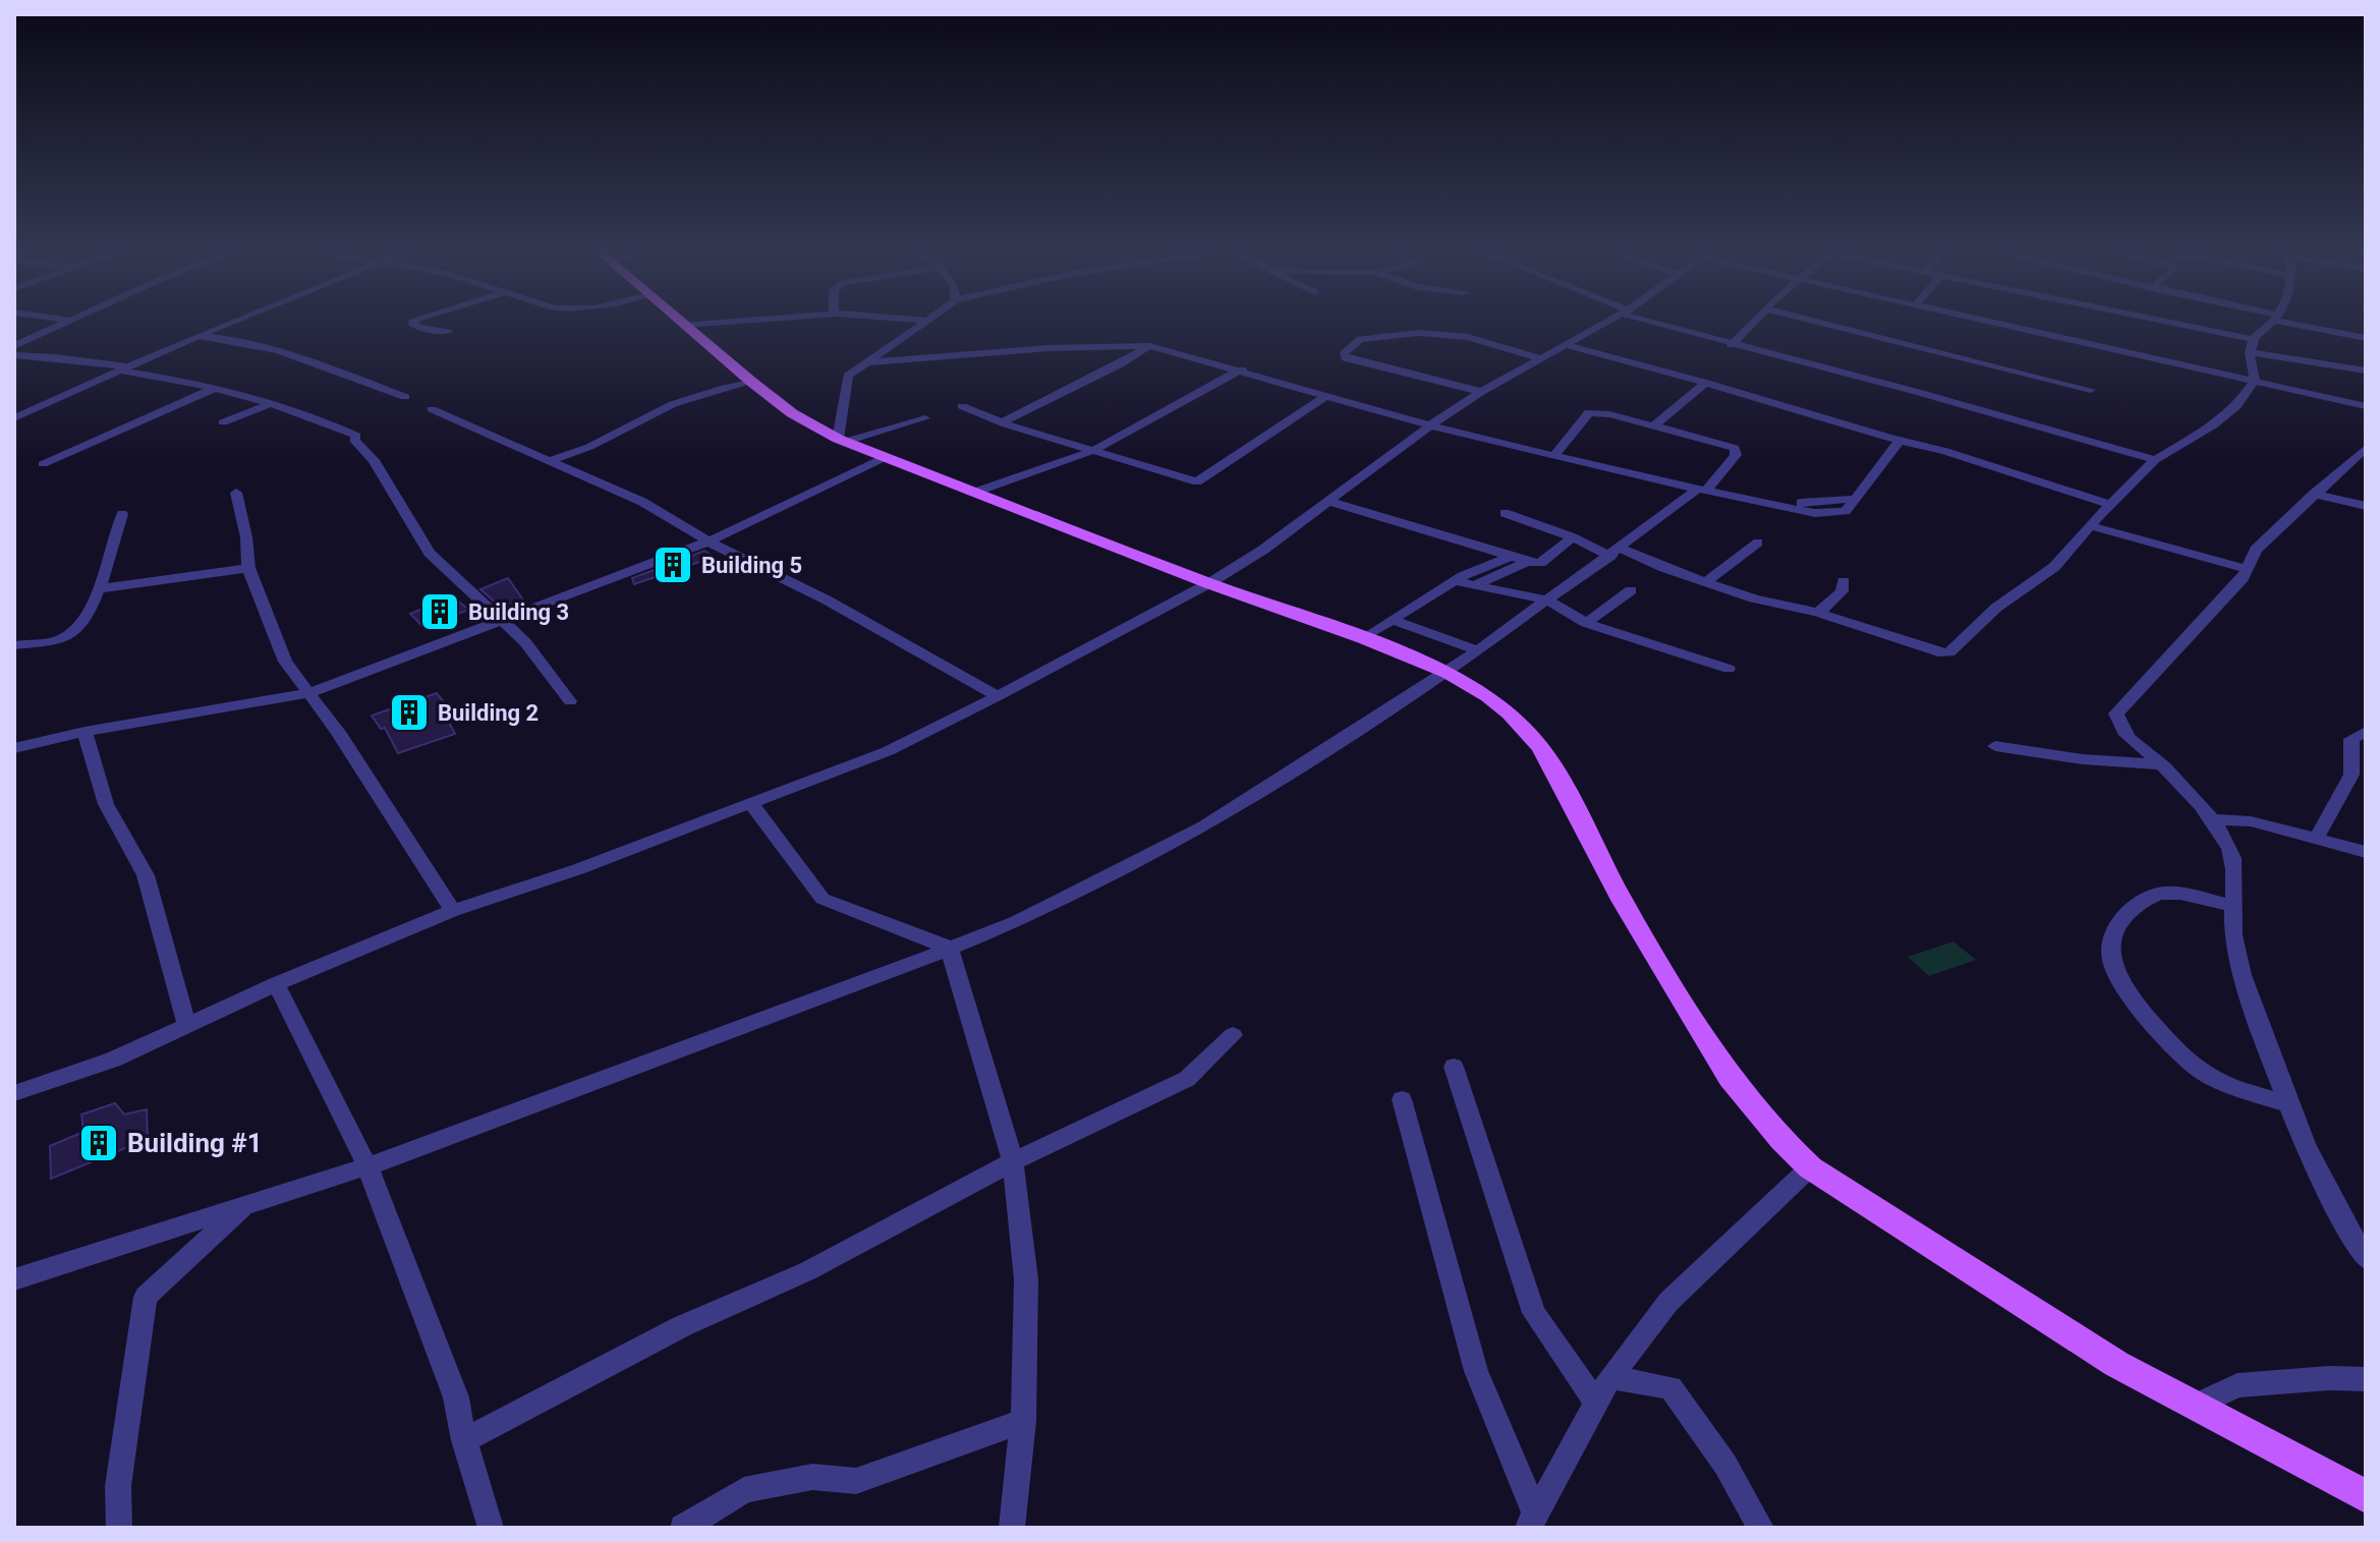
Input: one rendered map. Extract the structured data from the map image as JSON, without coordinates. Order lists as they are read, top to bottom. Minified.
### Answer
{"places":{"building":["Building 5","Building 3","Building 2","Building #1"]}}
